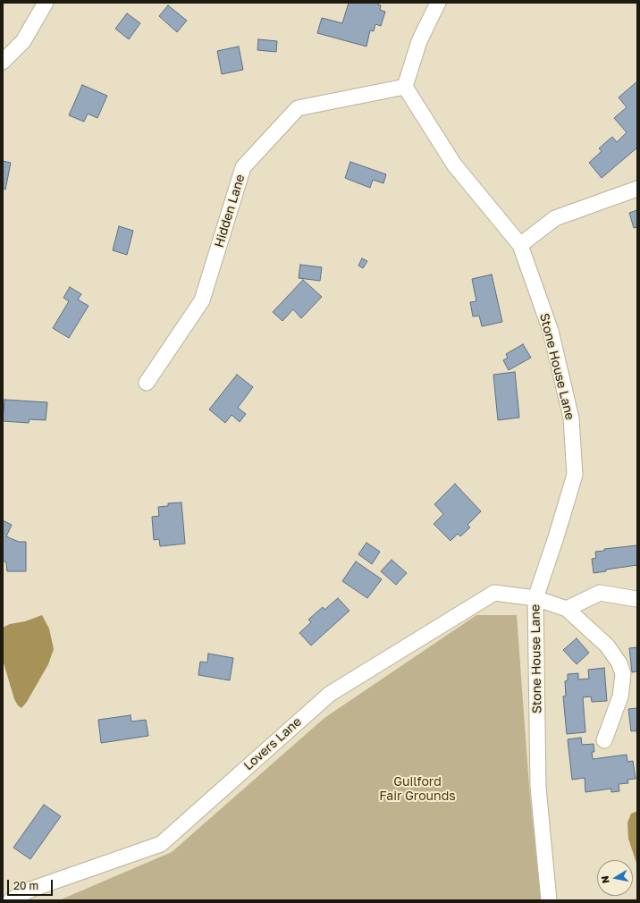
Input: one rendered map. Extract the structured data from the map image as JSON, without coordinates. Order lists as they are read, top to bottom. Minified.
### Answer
{"streets":{"street":["Hidden Lane","Stone House Lane","Lovers Lane"]},"crossings":[["Hidden Lane","Stone House Lane"],["Stone House Lane","Lovers Lane"]],"parks":["Guilford Fair Grounds"],"scale_bar":"20 m","north":"left"}
